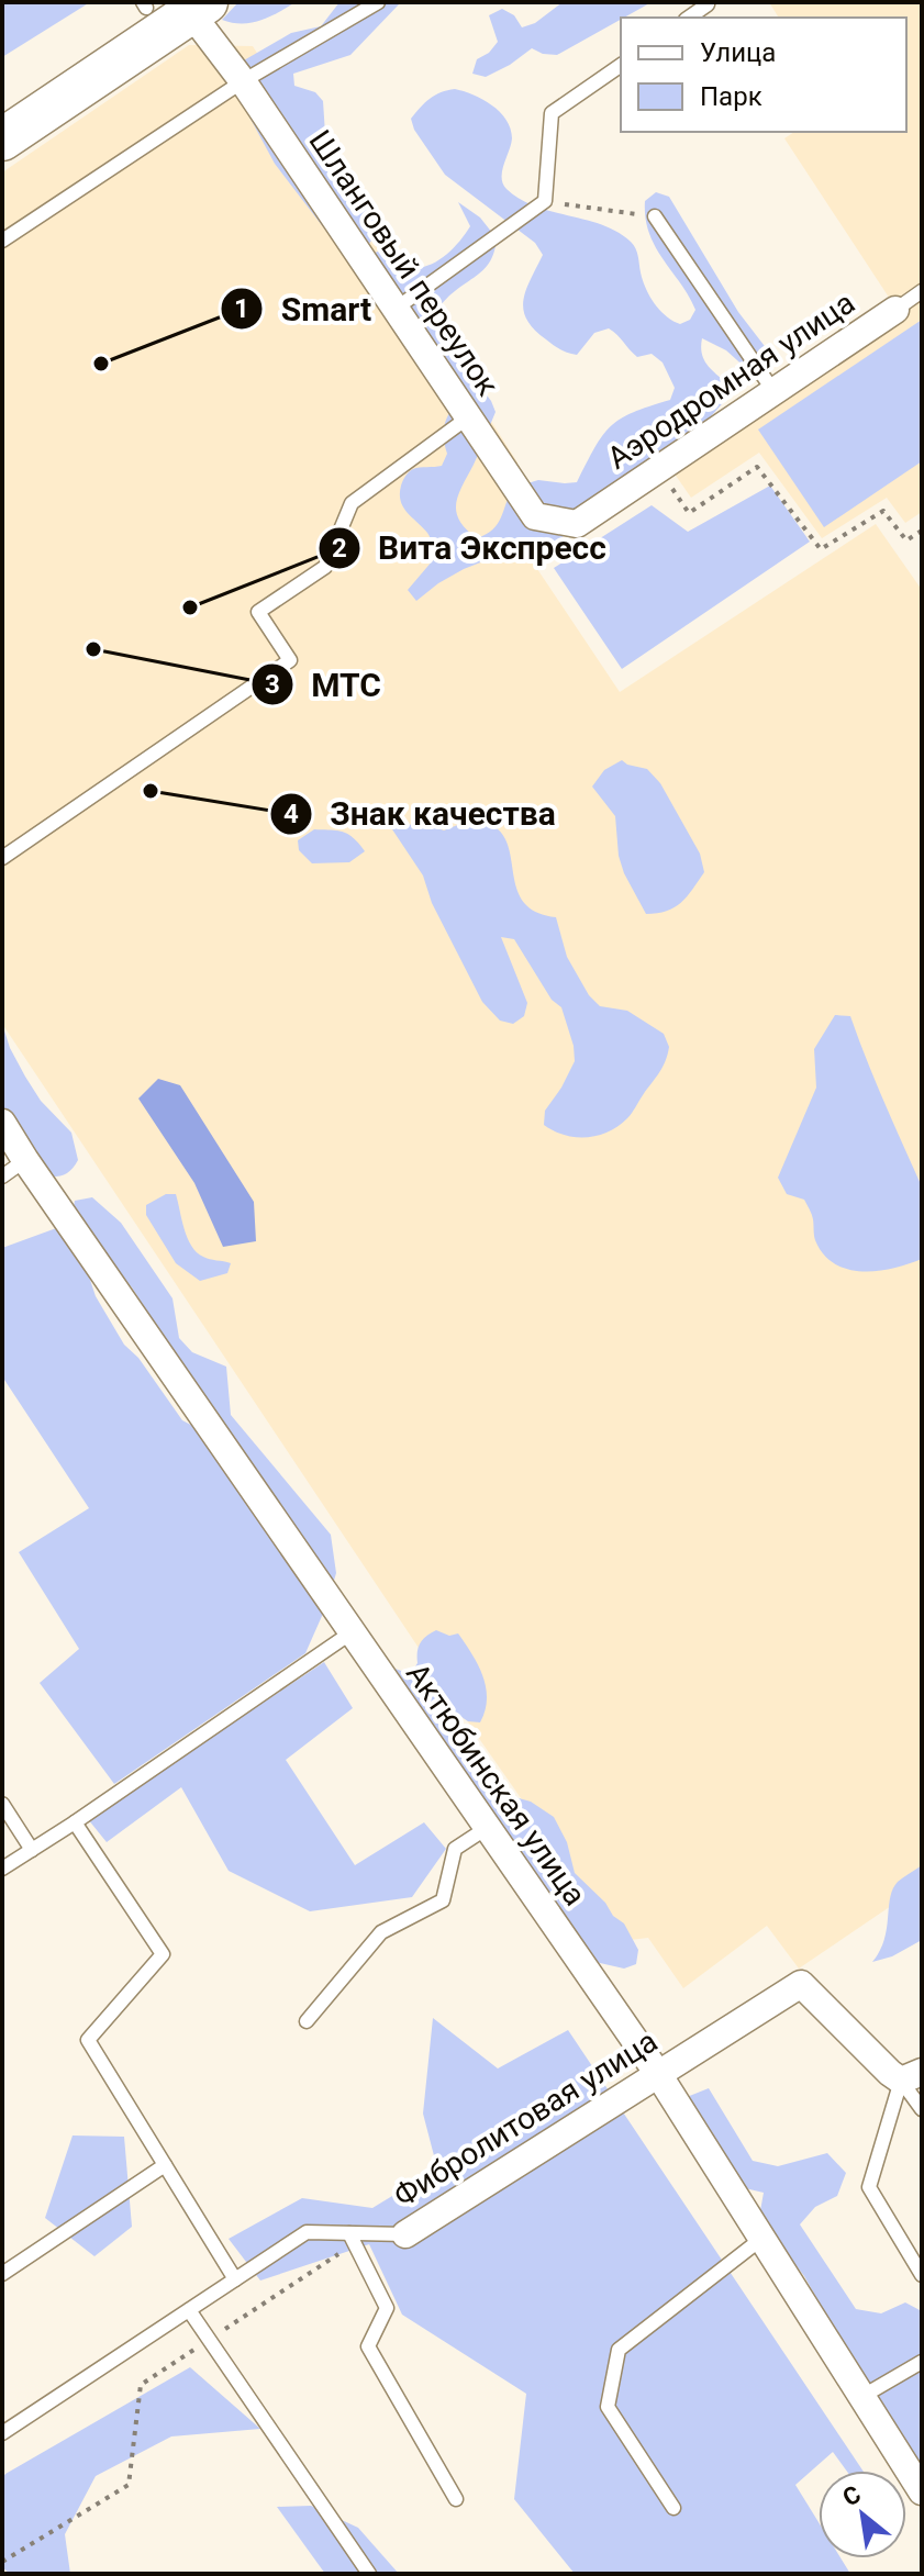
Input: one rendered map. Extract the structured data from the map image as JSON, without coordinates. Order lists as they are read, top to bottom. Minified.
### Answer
{"streets":{"street":["Шланговый переулок","Аэродромная улица","Актюбинская улица","Фибролитовая улица"]},"crossings":[["Шланговый переулок","Аэродромная улица"],["Актюбинская улица","Фибролитовая улица"]],"places":["Smart","Вита Экспресс","МТС","Знак качества"],"legend":["Улица","Парк"],"north":"top left"}
